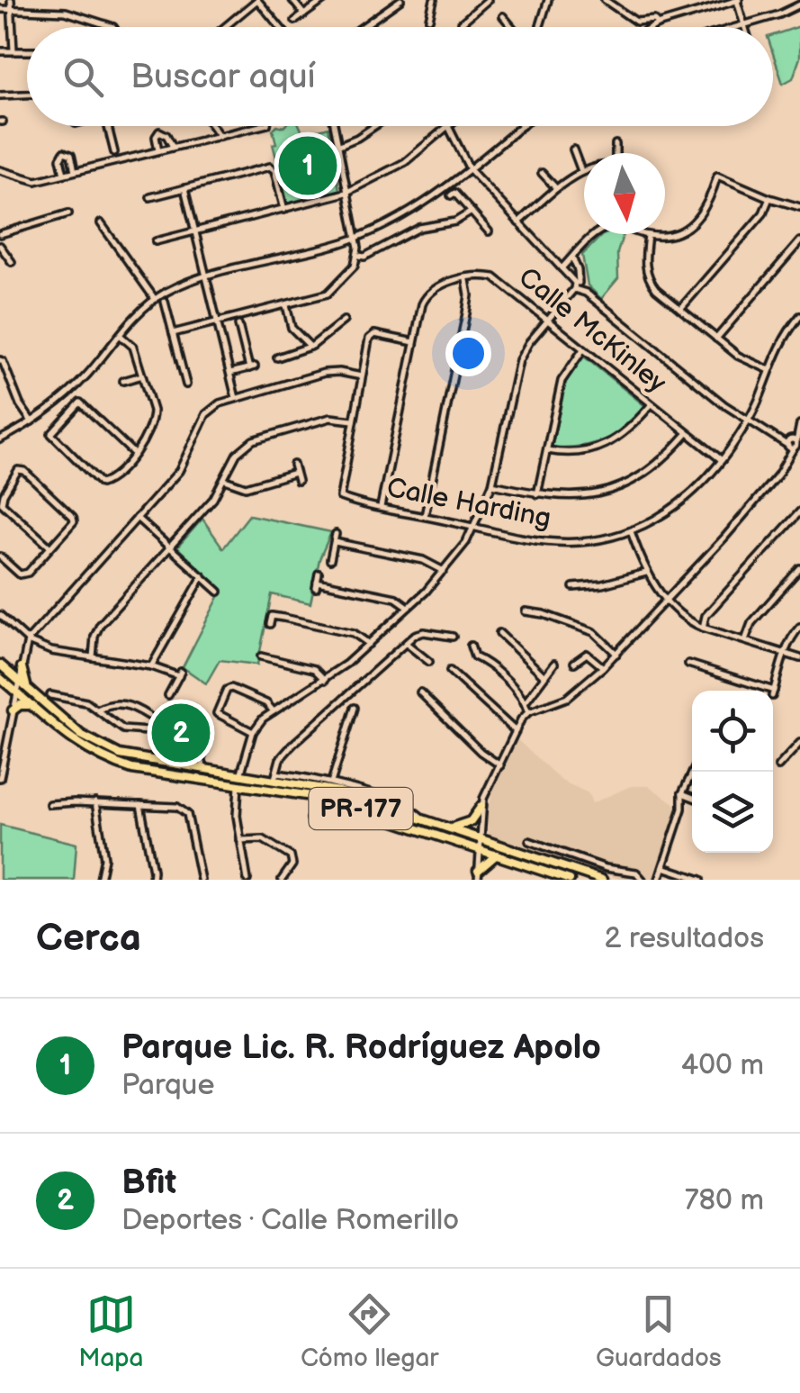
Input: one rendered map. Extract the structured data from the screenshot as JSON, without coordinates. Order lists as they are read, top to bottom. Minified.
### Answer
{"streets":{"main road":["PR-177"],"street":["Calle McKinley","Calle Harding"]},"crossings":[["Calle McKinley","Calle Harding"]],"north":"bottom","page":{"search":"Buscar aquí","pins":["1","2"],"heading":["Cerca","2 resultados"],"list":[{"mark":"1","name":"Parque Lic. R. Rodríguez Apolo","note":"Parque","value":"400 m"},{"mark":"2","name":"Bfit","note":"Deportes · Calle Romerillo","value":"780 m"}],"nav":["Mapa","Cómo llegar","Guardados"]}}
